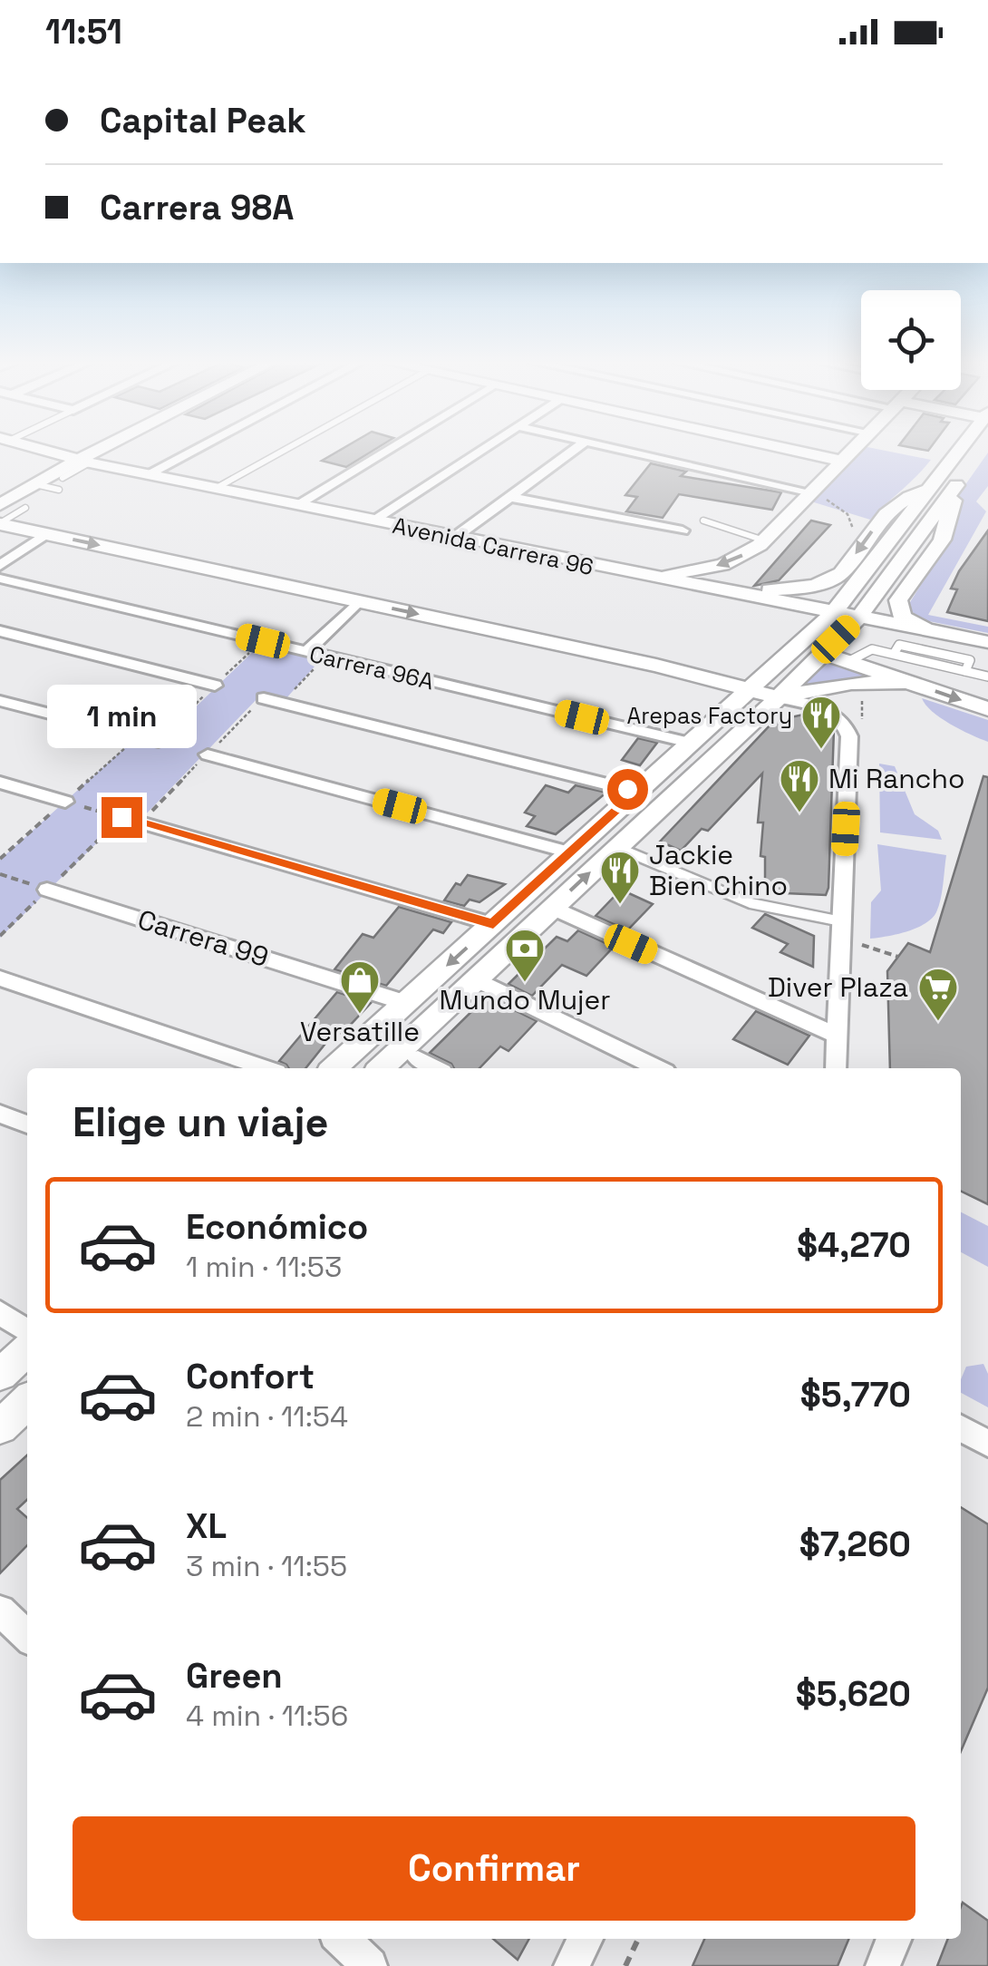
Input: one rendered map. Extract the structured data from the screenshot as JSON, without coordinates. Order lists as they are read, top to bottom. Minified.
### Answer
{"streets":{"main road":["Avenida Carrera 96"],"street":["Carrera 96A","Carrera 99"]},"places":{"restaurant":["Arepas Factory","Mi Rancho","Jackie Bien Chino"],"bank":["Mundo Mujer"],"shop":["Versatille"],"supermarket":["Diver Plaza"]},"page":{"status":"11:51","banner":["Capital Peak","Carrera 98A"],"bubble":"1 min","heading":"Elige un viaje","list":[{"name":"Económico","note":"1 min · 11:53","value":"$4,270"},{"name":"Confort","note":"2 min · 11:54","value":"$5,770"},{"name":"XL","note":"3 min · 11:55","value":"$7,260"},{"name":"Green","note":"4 min · 11:56","value":"$5,620"}],"buttons":"Confirmar"}}
